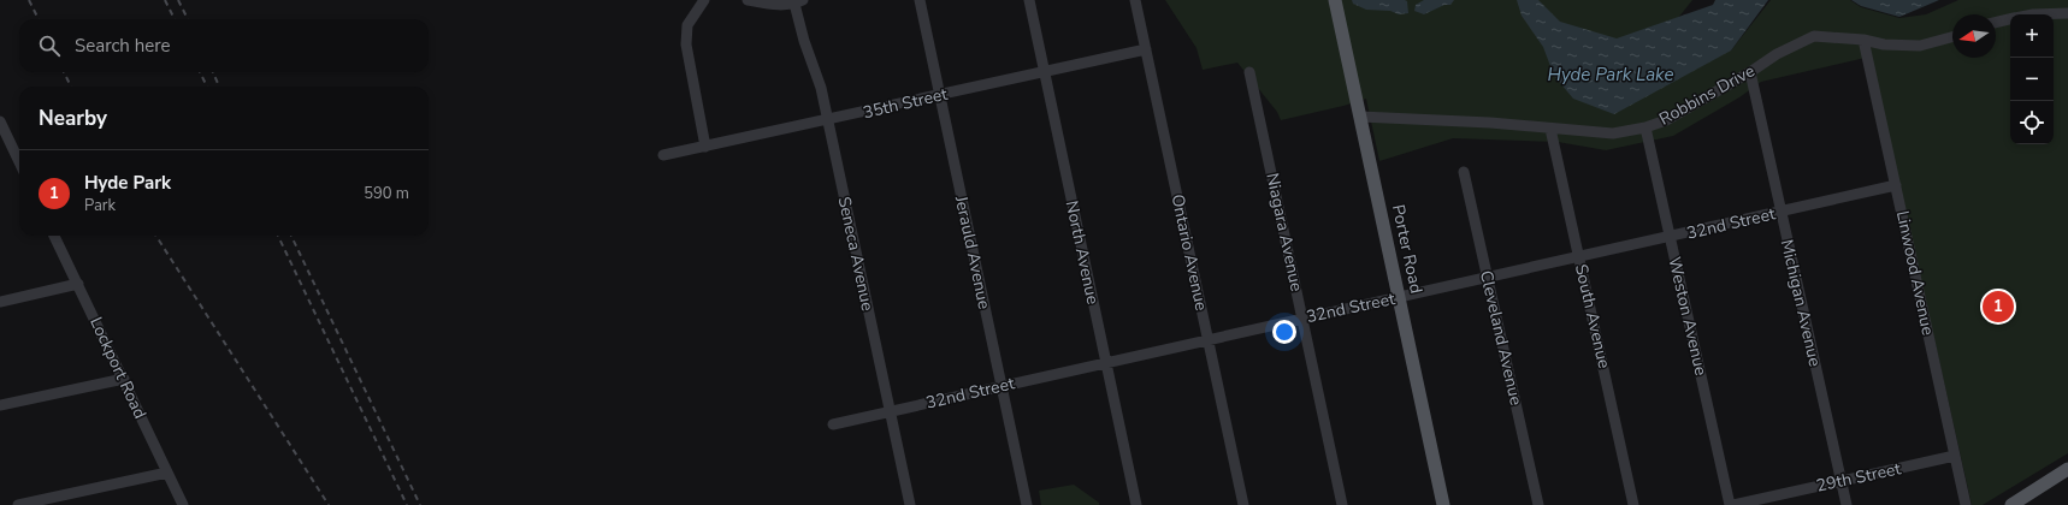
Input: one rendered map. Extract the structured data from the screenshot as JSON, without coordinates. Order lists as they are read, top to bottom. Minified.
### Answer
{"streets":{"main road":["Porter Road"],"street":["Robbins Drive","35th Street","32nd Street","Niagara Avenue","Jerauld Avenue","North Avenue","Ontario Avenue","Seneca Avenue","Linwood Avenue","Michigan Avenue","South Avenue","Weston Avenue","Cleveland Avenue","Lockport Road","29th Street"]},"crossings":[["Robbins Drive","Porter Road"],["Robbins Drive","Linwood Avenue"],["Robbins Drive","Michigan Avenue"],["Robbins Drive","South Avenue"],["Robbins Drive","Weston Avenue"],["35th Street","Jerauld Avenue"],["35th Street","North Avenue"],["35th Street","Ontario Avenue"],["35th Street","Seneca Avenue"],["32nd Street","Niagara Avenue"],["32nd Street","Porter Road"],["32nd Street","Jerauld Avenue"],["32nd Street","North Avenue"],["32nd Street","Ontario Avenue"],["32nd Street","Seneca Avenue"],["32nd Street","Linwood Avenue"],["32nd Street","Michigan Avenue"],["32nd Street","South Avenue"],["32nd Street","Weston Avenue"],["32nd Street","Cleveland Avenue"],["Linwood Avenue","29th Street"],["Michigan Avenue","29th Street"]],"water":["Hyde Park Lake"],"north":"left","page":{"map_buttons":["+","−"],"search":"Search here","heading":"Nearby","list":[{"mark":"1","name":"Hyde Park","note":"Park","value":"590 m"}],"pins":"1"}}
